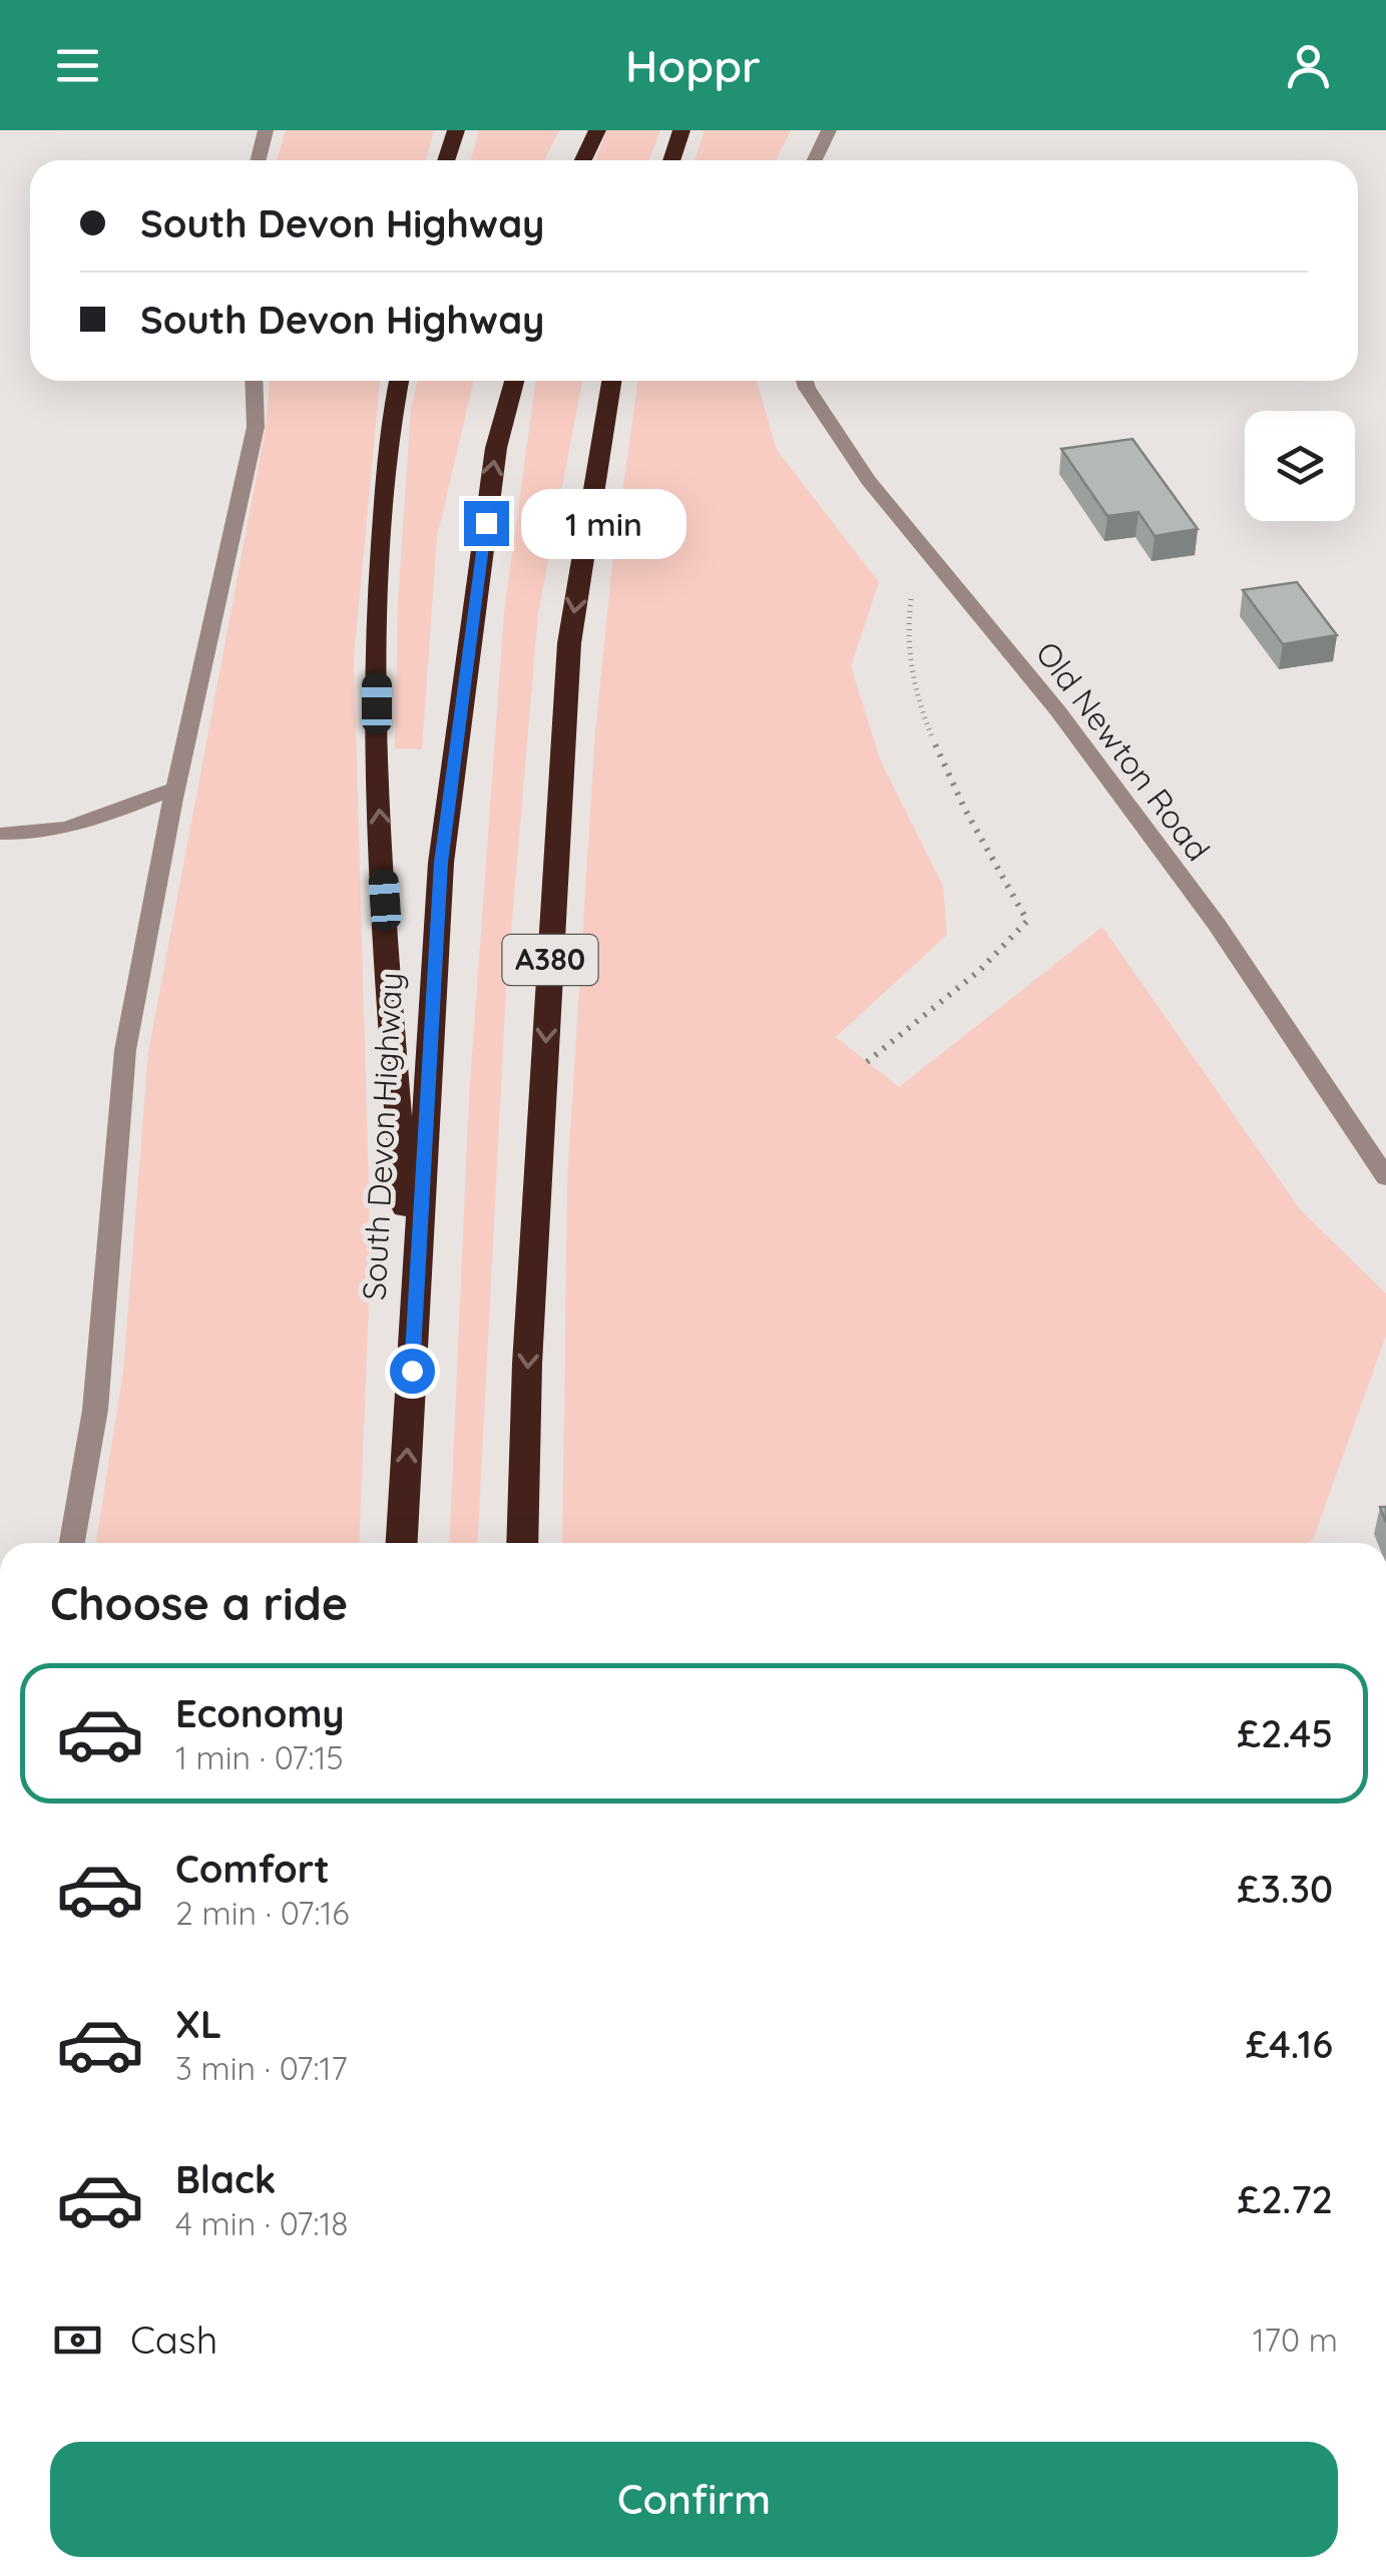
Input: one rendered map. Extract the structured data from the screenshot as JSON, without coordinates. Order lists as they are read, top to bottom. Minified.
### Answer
{"streets":{"highway":["A380","South Devon Highway"],"street":["Old Newton Road"]},"page":{"header":"Hoppr","banner":["South Devon Highway","South Devon Highway"],"bubble":"1 min","heading":"Choose a ride","list":[{"name":"Economy","note":"1 min · 07:15","value":"£2.45"},{"name":"Comfort","note":"2 min · 07:16","value":"£3.30"},{"name":"XL","note":"3 min · 07:17","value":"£4.16"},{"name":"Black","note":"4 min · 07:18","value":"£2.72"}],"pay":["Cash","170 m"],"buttons":"Confirm"}}
